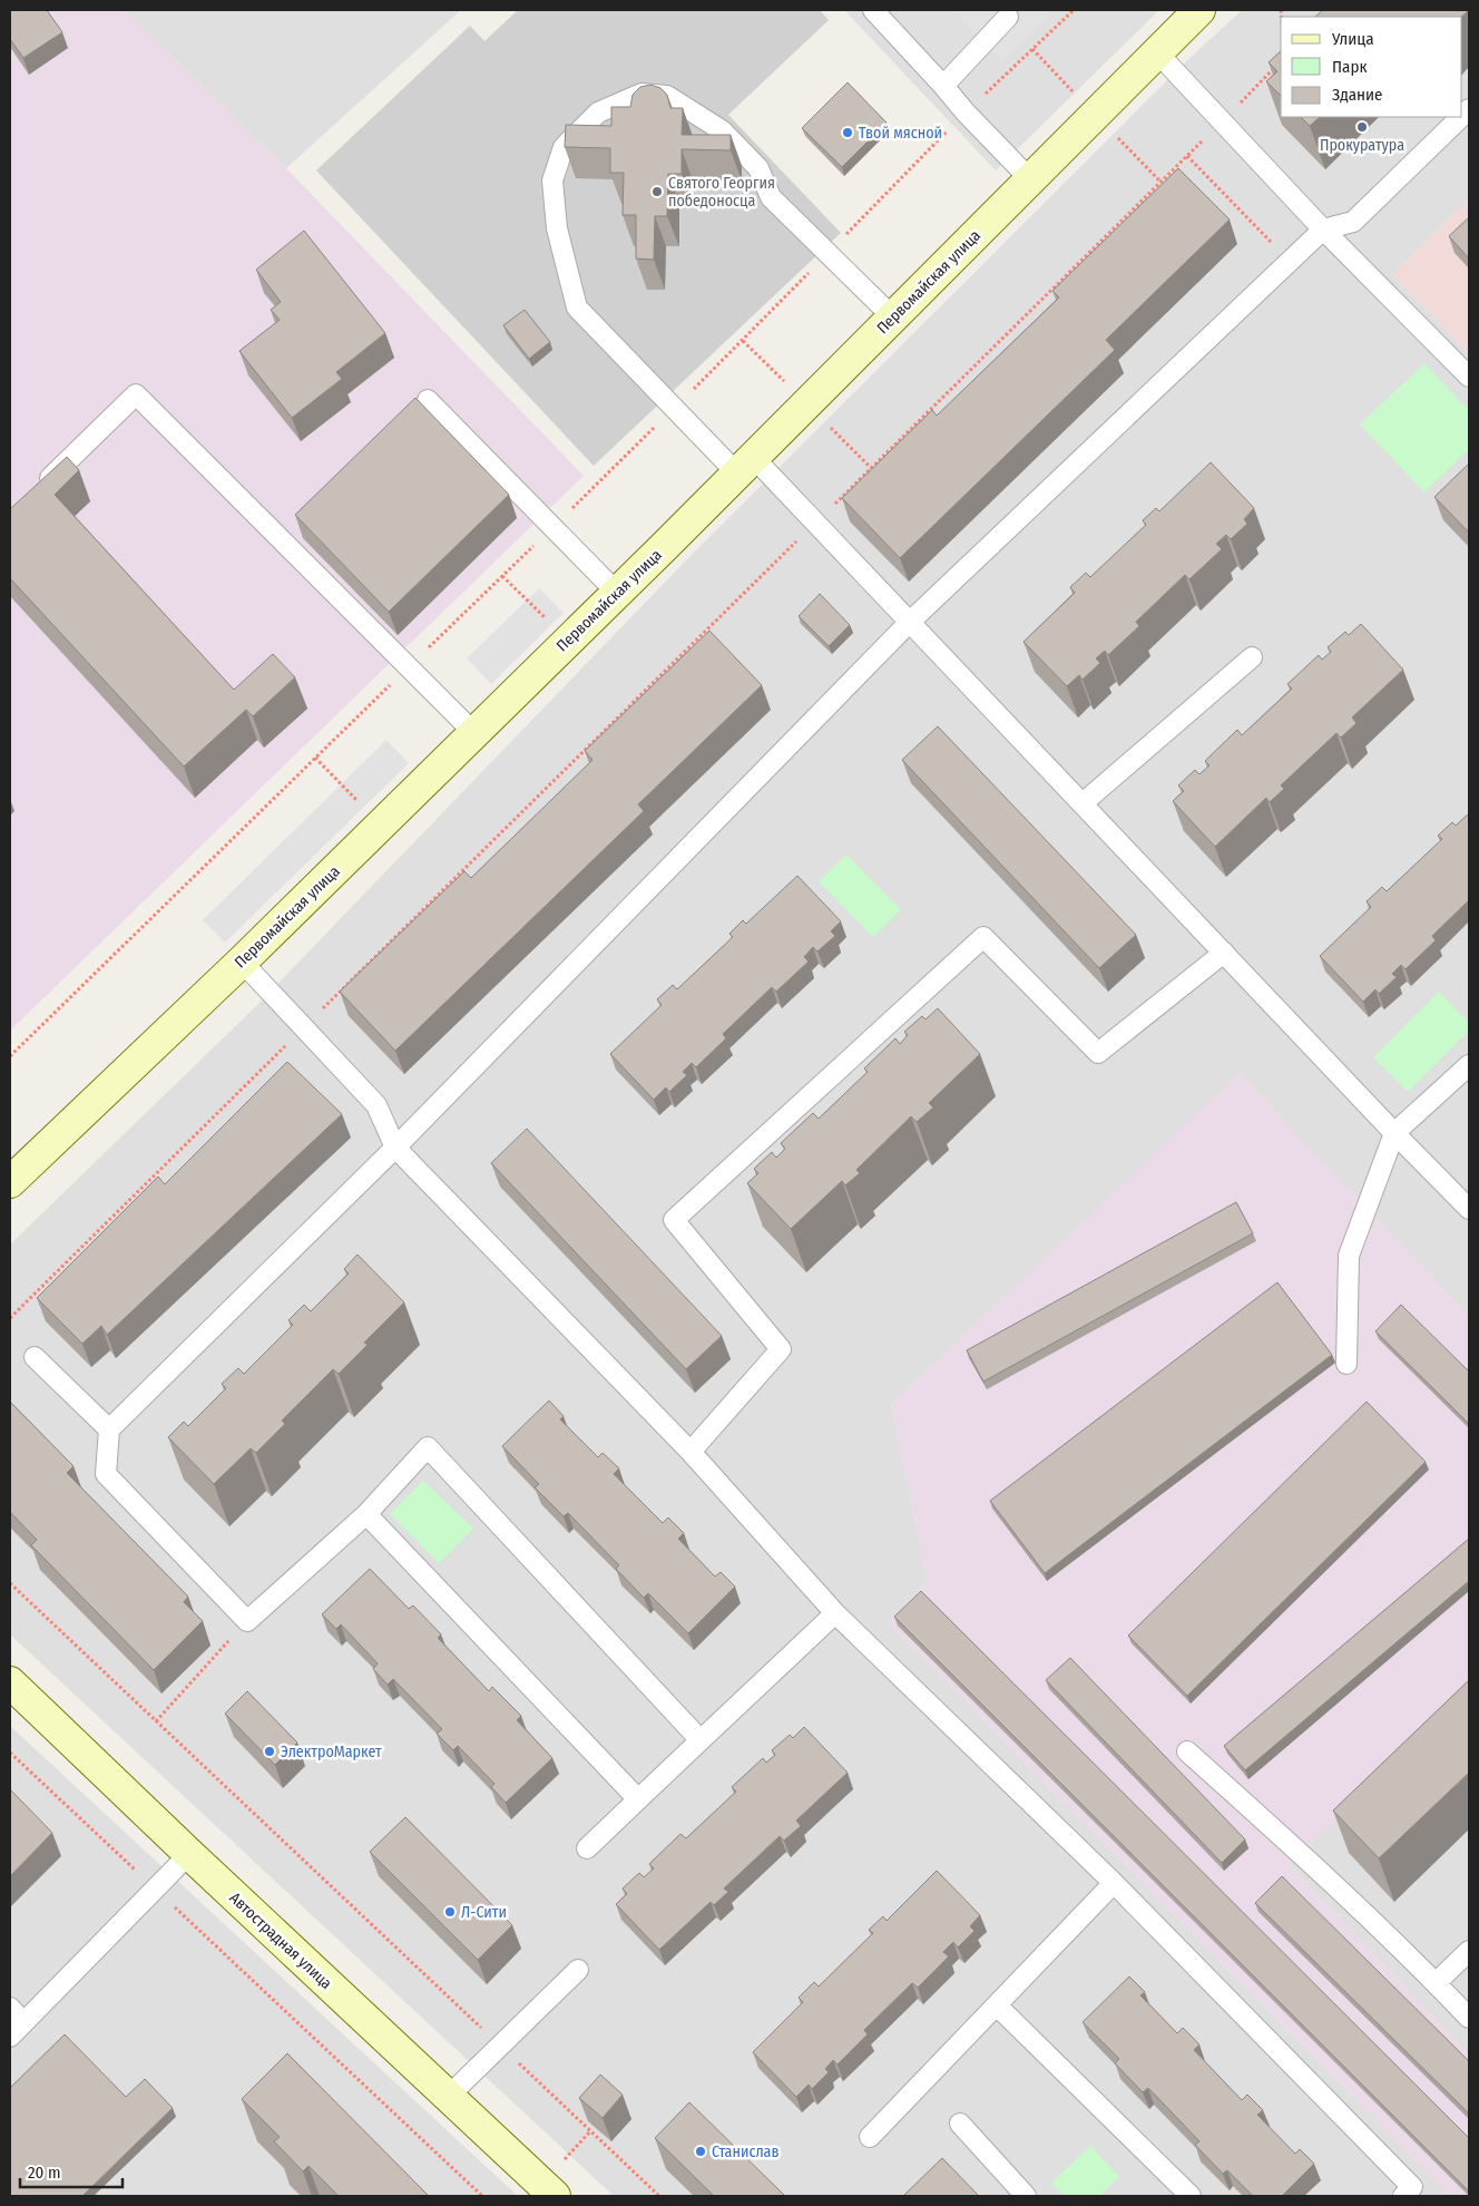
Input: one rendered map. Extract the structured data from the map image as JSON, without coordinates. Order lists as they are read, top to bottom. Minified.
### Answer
{"streets":{"main road":["Первомайская улица","Автострадная улица"]},"places":["Прокуратура","Твой мясной","Святого Георгия победоносца","ЭлектроМаркет","Л-Сити","Станислав"],"legend":["Улица","Парк","Здание"],"scale_bar":"20 m"}
